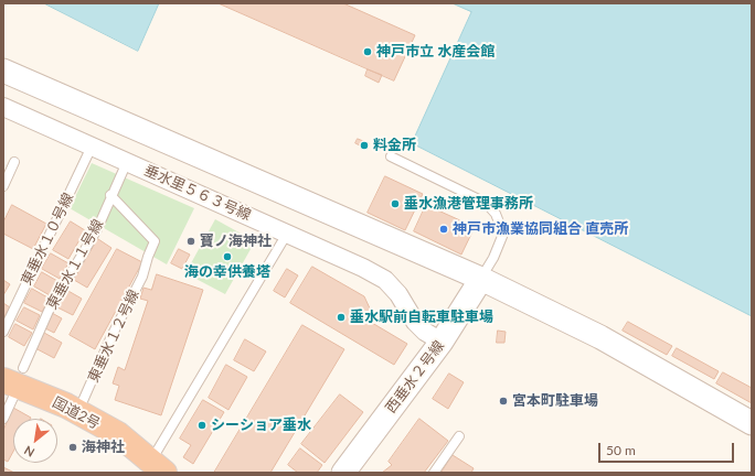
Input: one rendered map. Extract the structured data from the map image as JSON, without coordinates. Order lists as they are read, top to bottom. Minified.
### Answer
{"streets":{"highway":["国道2号"],"street":["垂水里５６３号線","西垂水２号線"],"lane":["東垂水１０号線","東垂水１１号線","東垂水１２号線"]},"crossings":[["垂水里５６３号線","東垂水１０号線"],["垂水里５６３号線","東垂水１１号線"],["垂水里５６３号線","西垂水２号線"],["東垂水１１号線","東垂水１２号線"],["東垂水１１号線","国道2号"],["東垂水１２号線","国道2号"]],"places":["神戸市立 水産会館","料金所","垂水漁港管理事務所","神戸市漁業協同組合 直売所","寶ノ海神社","海の幸供養塔","垂水駅前自転車駐車場","宮本町駐車場","シーショア垂水","海神社"],"scale_bar":"50 m","north":"bottom left"}
